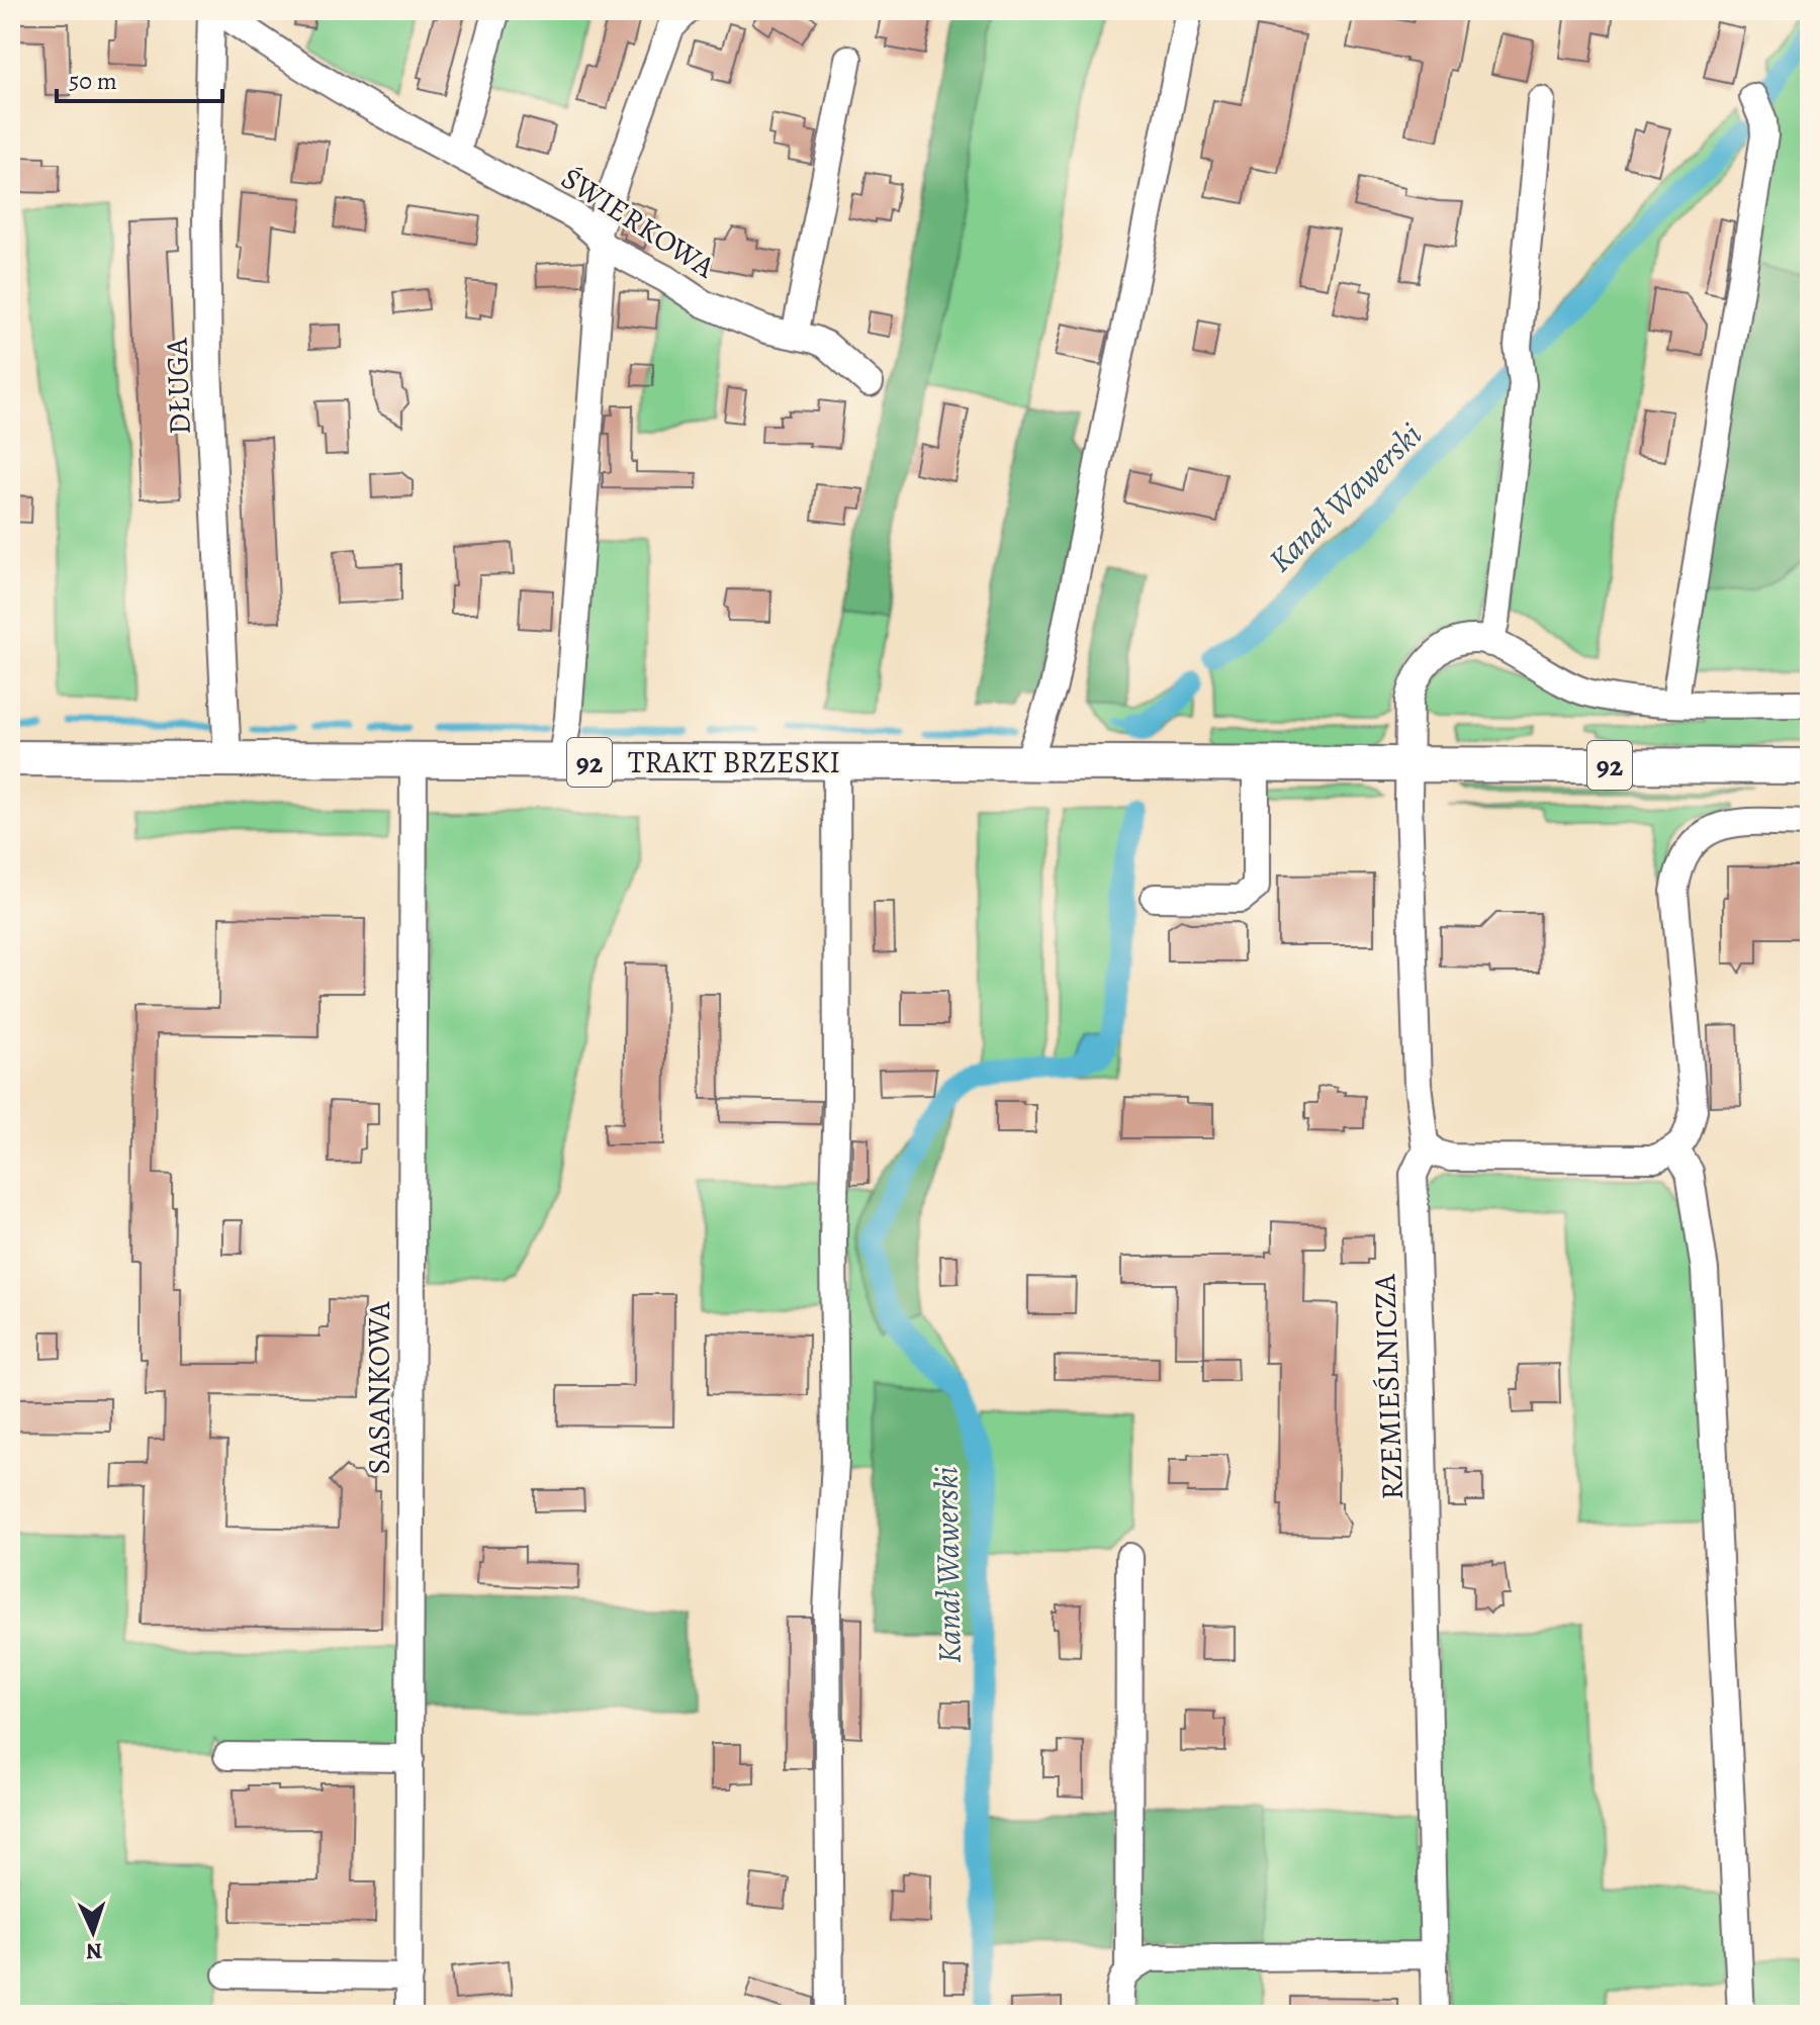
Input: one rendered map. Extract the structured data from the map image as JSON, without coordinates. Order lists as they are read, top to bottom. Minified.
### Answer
{"streets":{"main road":["92","TRAKT BRZESKI"],"street":["ŚWIERKOWA","DŁUGA","RZEMIEŚLNICZA","SASANKOWA"]},"crossings":[["DŁUGA","TRAKT BRZESKI"],["TRAKT BRZESKI","SASANKOWA"]],"water":["Kanał Wawerski"],"scale_bar":"50 m","north":"bottom"}
